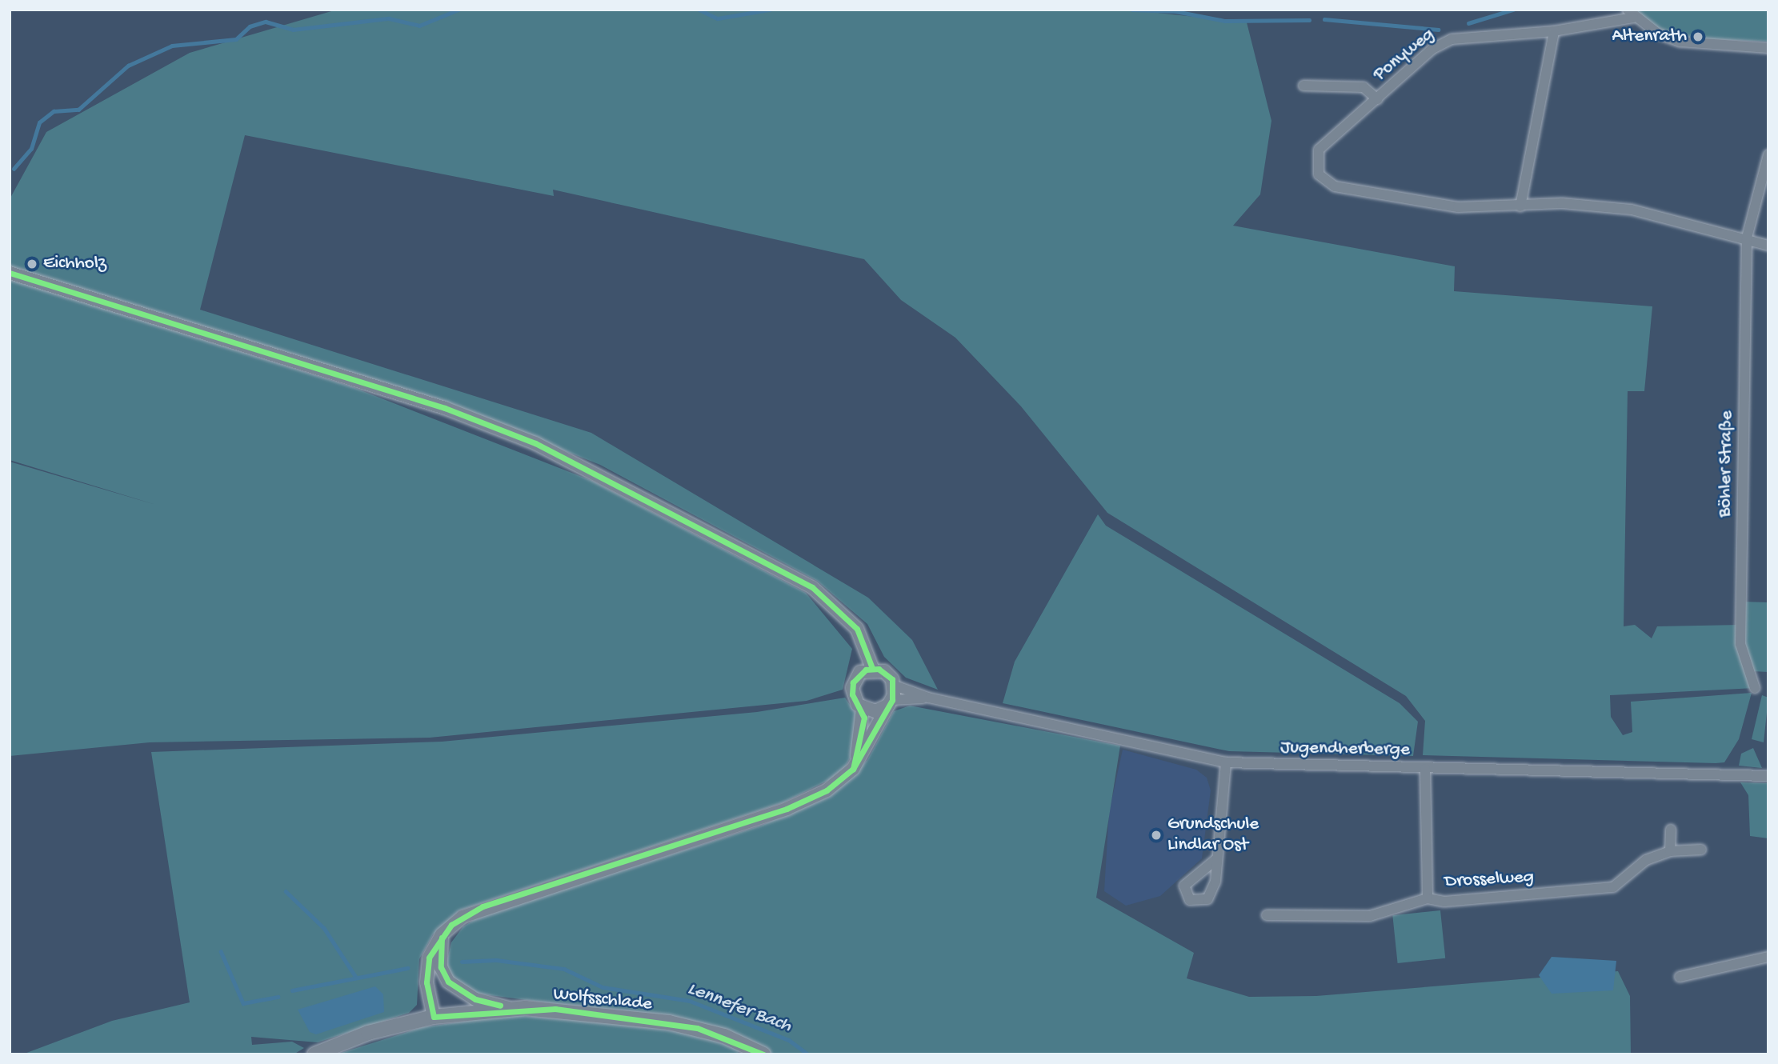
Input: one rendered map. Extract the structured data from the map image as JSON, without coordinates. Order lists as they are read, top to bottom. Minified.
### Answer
{"streets":{"main road":["Wolfsschlade"],"street":["Ponyweg","Böhler Straße","Jugendherberge","Drosselweg"]},"crossings":[["Jugendherberge","Drosselweg"]],"water":["Lennefer Bach"],"places":["Altenrath","Eichholz","Grundschule Lindlar Ost"]}
